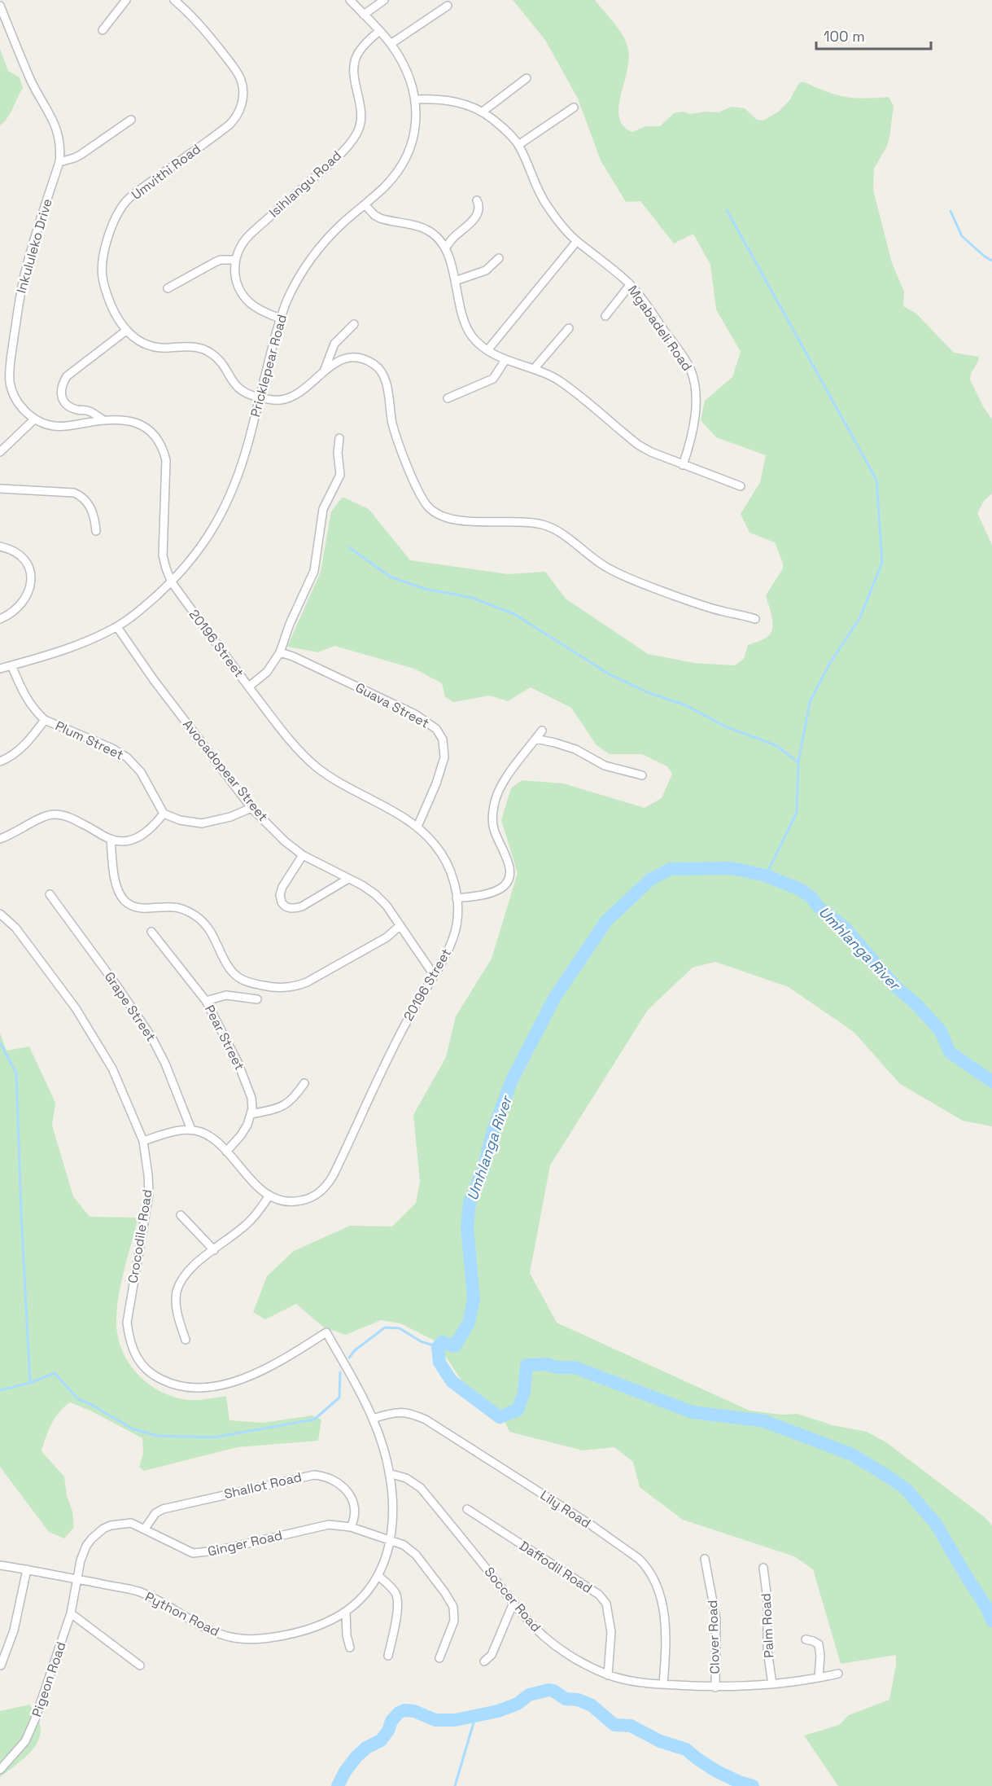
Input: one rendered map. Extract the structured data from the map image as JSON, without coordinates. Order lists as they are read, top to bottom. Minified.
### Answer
{"streets":{"street":["Umvithi Road","Isihlangu Road","Inkululeko Drive","Mgabadeli Road","Pricklepear Road","20196 Street","Guava Street","Plum Street","Avocadopear Street","Grape Street","Pear Street","Crocodile Road","Shallot Road","Lily Road","Ginger Road","Daffodil Road","Soccer Road","Python Road","Palm Road","Clover Road","Pigeon Road"]},"crossings":[["Umvithi Road","Pricklepear Road"],["Isihlangu Road","Pricklepear Road"],["Mgabadeli Road","Pricklepear Road"],["Pricklepear Road","20196 Street"],["Pricklepear Road","Plum Street"],["Pricklepear Road","Avocadopear Street"],["20196 Street","Guava Street"],["20196 Street","Avocadopear Street"],["20196 Street","Grape Street"],["Crocodile Road","Python Road"],["Shallot Road","Ginger Road"],["Lily Road","Soccer Road"],["Lily Road","Python Road"],["Ginger Road","Python Road"],["Ginger Road","Pigeon Road"],["Daffodil Road","Soccer Road"],["Soccer Road","Python Road"],["Soccer Road","Palm Road"],["Soccer Road","Clover Road"],["Python Road","Pigeon Road"]],"water":["Umhlanga River"],"scale_bar":"100 m"}
